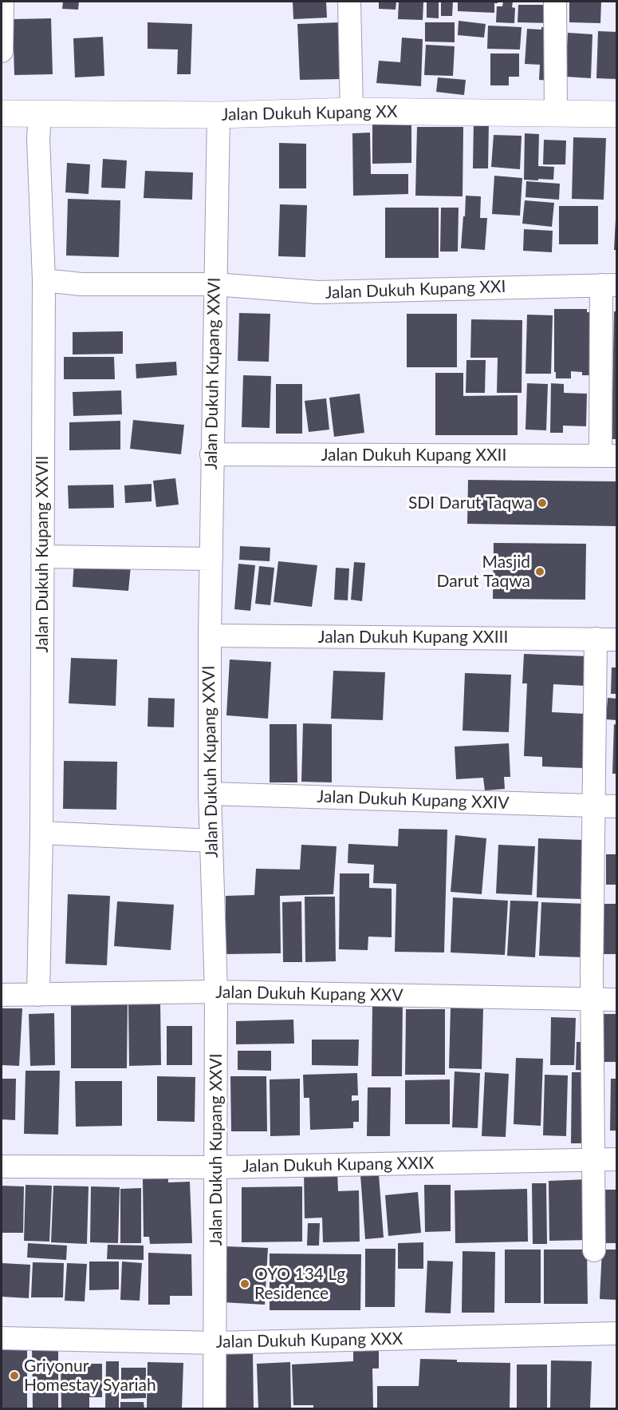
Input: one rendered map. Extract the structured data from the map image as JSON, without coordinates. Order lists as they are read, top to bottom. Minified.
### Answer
{"streets":{"street":["Jalan Dukuh Kupang XX","Jalan Dukuh Kupang XXI","Jalan Dukuh Kupang XXVI","Jalan Dukuh Kupang XXII","Jalan Dukuh Kupang XXVII","Jalan Dukuh Kupang XXIII","Jalan Dukuh Kupang XXIV","Jalan Dukuh Kupang XXV","Jalan Dukuh Kupang XXIX","Jalan Dukuh Kupang XXX"]},"crossings":[["Jalan Dukuh Kupang XX","Jalan Dukuh Kupang XXVI"],["Jalan Dukuh Kupang XX","Jalan Dukuh Kupang XXVII"],["Jalan Dukuh Kupang XXI","Jalan Dukuh Kupang XXVI"],["Jalan Dukuh Kupang XXI","Jalan Dukuh Kupang XXVII"],["Jalan Dukuh Kupang XXVI","Jalan Dukuh Kupang XXII"],["Jalan Dukuh Kupang XXVI","Jalan Dukuh Kupang XXIII"],["Jalan Dukuh Kupang XXVI","Jalan Dukuh Kupang XXIV"],["Jalan Dukuh Kupang XXVI","Jalan Dukuh Kupang XXV"],["Jalan Dukuh Kupang XXVI","Jalan Dukuh Kupang XXIX"],["Jalan Dukuh Kupang XXVI","Jalan Dukuh Kupang XXX"],["Jalan Dukuh Kupang XXVII","Jalan Dukuh Kupang XXV"]],"places":["SDI Darut Taqwa","Masjid Darut Taqwa","OYO 134 Lg Residence","Griyonur Homestay Syariah"]}
